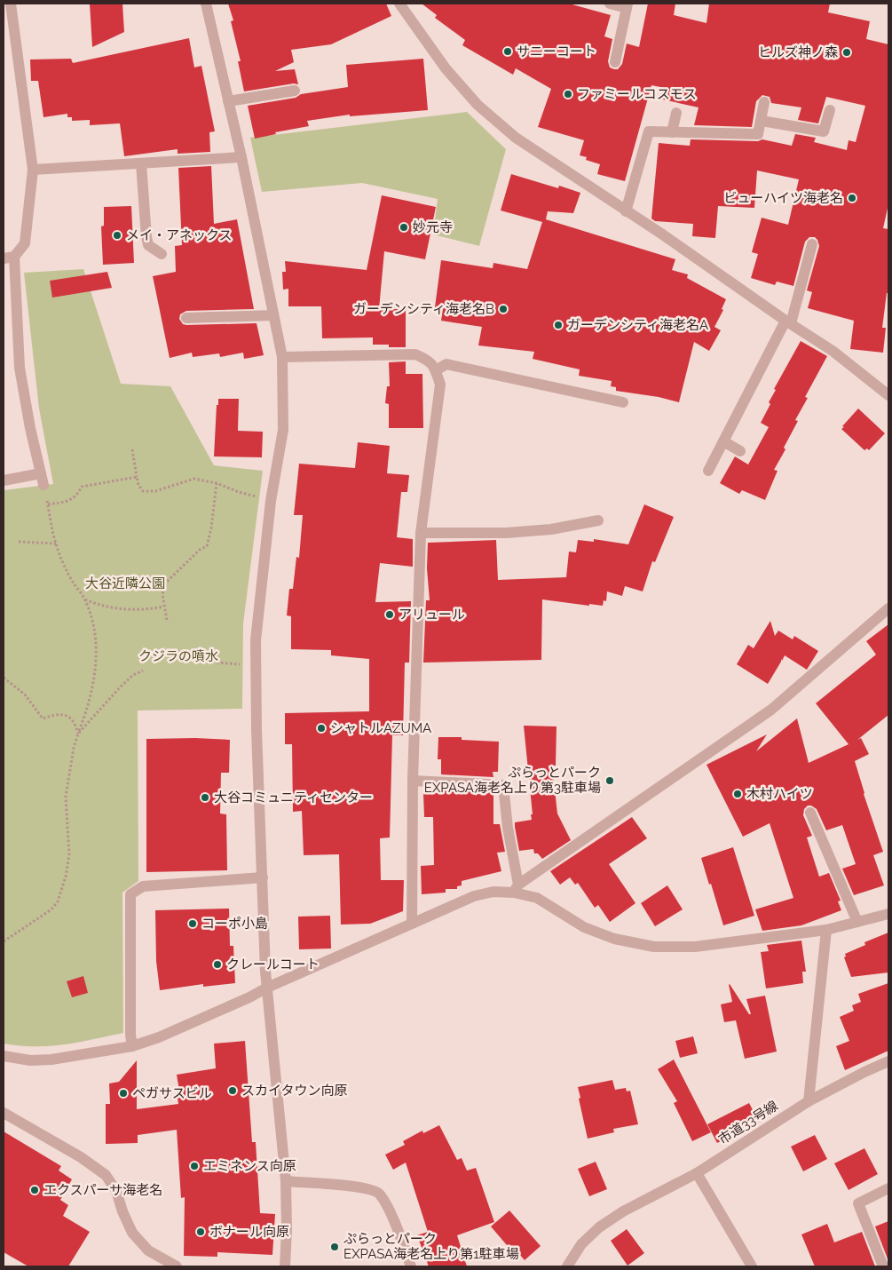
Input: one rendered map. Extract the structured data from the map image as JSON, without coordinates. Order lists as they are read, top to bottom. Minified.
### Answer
{"streets":{"street":["市道33号線"]},"parks":["大谷近隣公園","クジラの噴水"],"places":["サニーコート","ヒルズ神ノ森","ファミールコスモス","ビューハイツ海老名","妙元寺","メイ・アネックス","ガーデンシティ海老名B","ガーデンシティ海老名A","アリュール","シャトルAZUMA","ぷらっとパーク EXPASA海老名上り第3駐車場","木村ハイツ","大谷コミュニティセンター","コーポ小島","クレールコート","スカイタウン向原","ペガサスビル","エミネンス向原","エクスパーサ海老名","ボナール向原","ぷらっとパーク EXPASA海老名上り第1駐車場"]}
